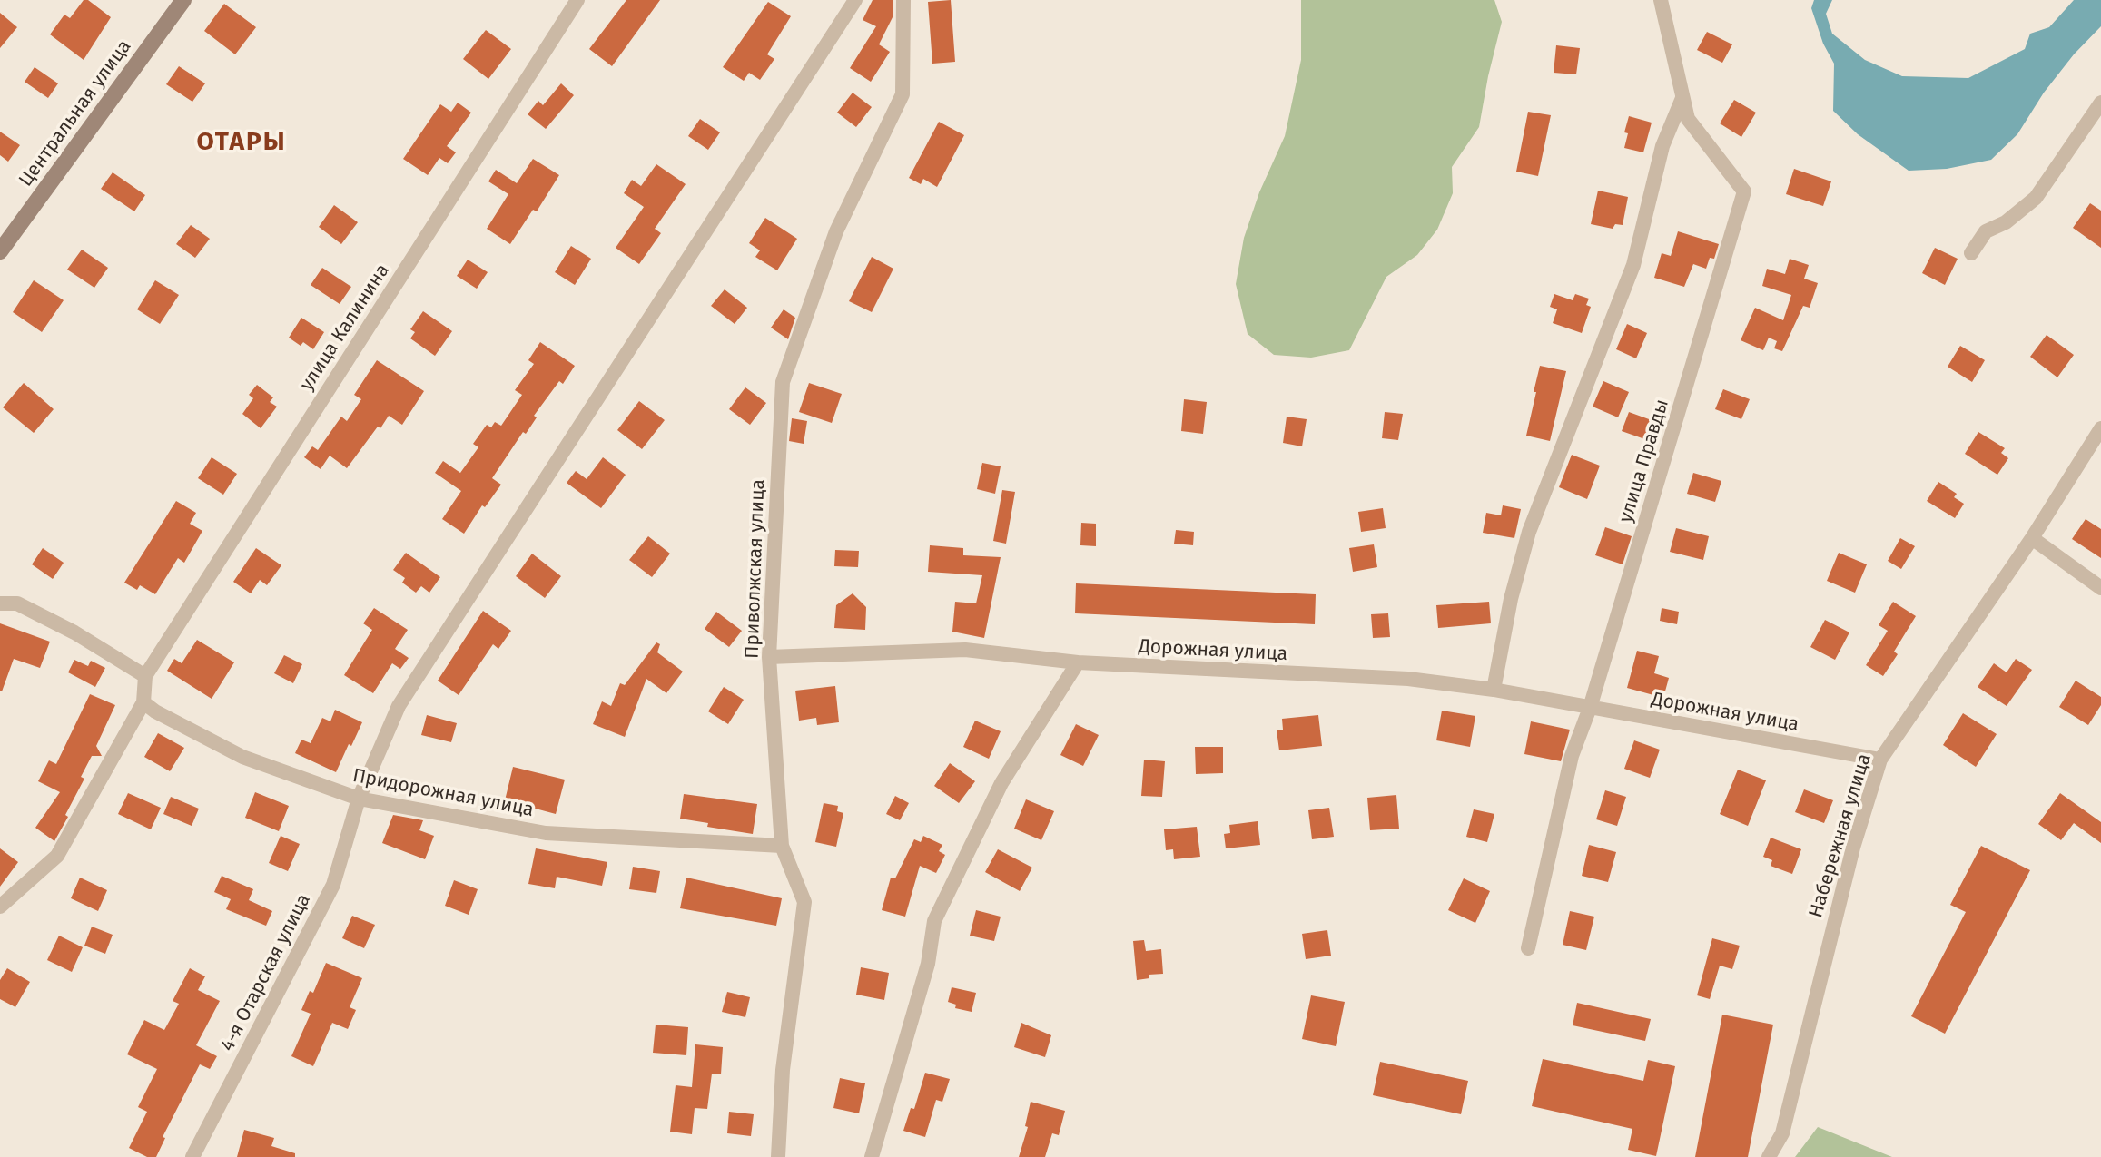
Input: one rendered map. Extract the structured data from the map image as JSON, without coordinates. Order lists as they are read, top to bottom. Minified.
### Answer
{"streets":{"street":["Центральная улица","улица Калинина","улица Правды","Приволжская улица","Дорожная улица","Придорожная улица","Набережная улица","4-я Отарская улица"]},"crossings":[["улица Правды","Дорожная улица"],["Приволжская улица","Дорожная улица"],["Приволжская улица","Придорожная улица"],["Дорожная улица","Набережная улица"],["Придорожная улица","4-я Отарская улица"]],"districts":["ОТАРЫ"]}
